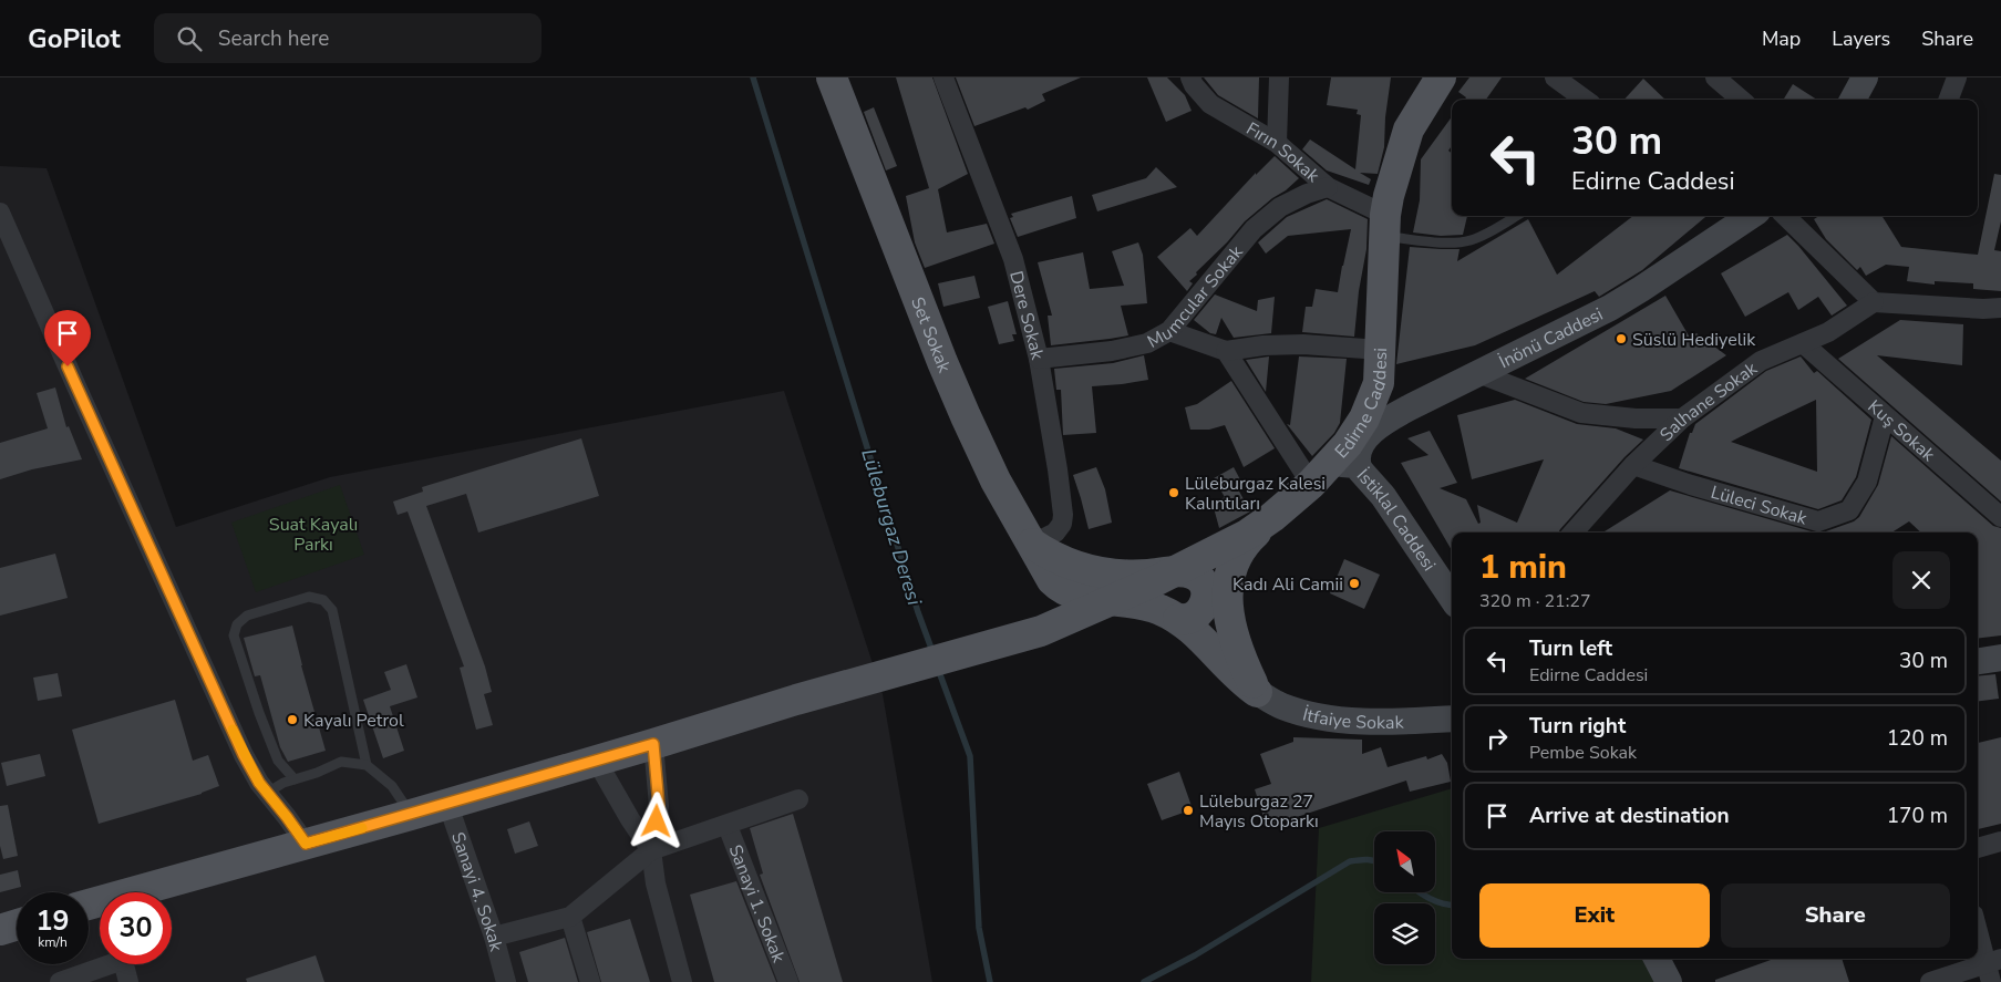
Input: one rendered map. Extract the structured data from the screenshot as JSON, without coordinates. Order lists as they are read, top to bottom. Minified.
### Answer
{"streets":{"main road":["Set Sokak","İnönü Caddesi","Edirne Caddesi","İstiklal Caddesi","İtfaiye Sokak"],"street":["Fırın Sokak","Mumcular Sokak","Dere Sokak","Salhane Sokak","Kuş Sokak","Lüleci Sokak","Sanayi 4. Sokak","Sanayi 1. Sokak"]},"crossings":[["Fırın Sokak","Mumcular Sokak"],["Fırın Sokak","Edirne Caddesi"],["Mumcular Sokak","Dere Sokak"],["Dere Sokak","Set Sokak"],["Set Sokak","Edirne Caddesi"],["Set Sokak","İtfaiye Sokak"],["İnönü Caddesi","İstiklal Caddesi"],["Edirne Caddesi","İstiklal Caddesi"],["Edirne Caddesi","İtfaiye Sokak"],["Salhane Sokak","Kuş Sokak"],["Salhane Sokak","Lüleci Sokak"],["Kuş Sokak","Lüleci Sokak"]],"water":["Lüleburgaz Deresi"],"parks":["Suat Kayalı Parkı"],"places":["Süslü Hediyelik","Lüleburgaz Kalesi Kalıntıları","Kadı Ali Camii","Kayalı Petrol","Lüleburgaz 27 Mayıs Otoparkı"],"north":"top left","page":{"header":"GoPilot","search":"Search here","nav":["Map","Layers","Share"],"turn":["30 m","Edirne Caddesi"],"heading":["1 min","320 m · 21:27"],"list":[{"name":"Turn left","note":"Edirne Caddesi","value":"30 m"},{"name":"Turn right","note":"Pembe Sokak","value":"120 m"},{"name":"Arrive at destination","value":"170 m"}],"buttons":["Exit","Share"],"speed":"19 km/h","limit":"30"}}
